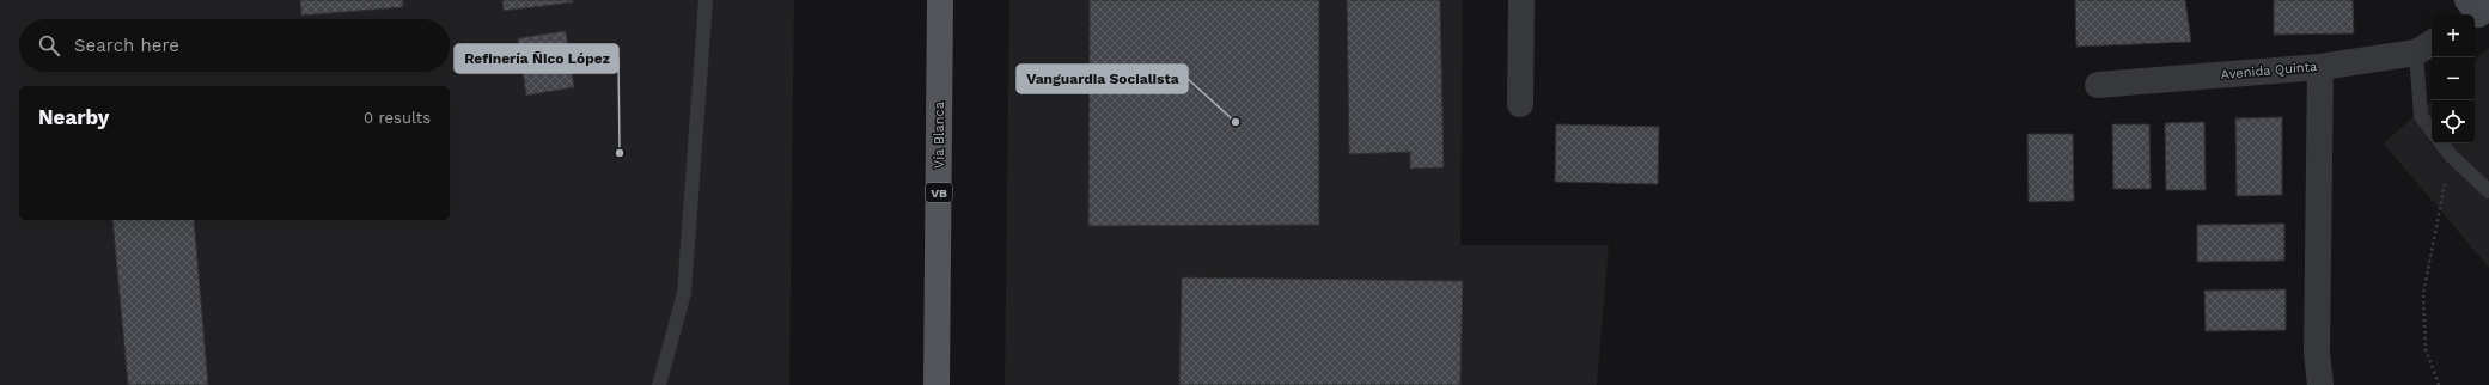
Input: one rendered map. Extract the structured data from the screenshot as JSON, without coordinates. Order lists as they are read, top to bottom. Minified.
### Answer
{"streets":{"main road":["Vía Blanca","VB"],"street":["Avenida Quinta"]},"places":["Vanguardia Socialista","Refinería Ñico López"],"page":{"map_buttons":["+","−"],"search":"Search here","heading":["Nearby","0 results"]}}
